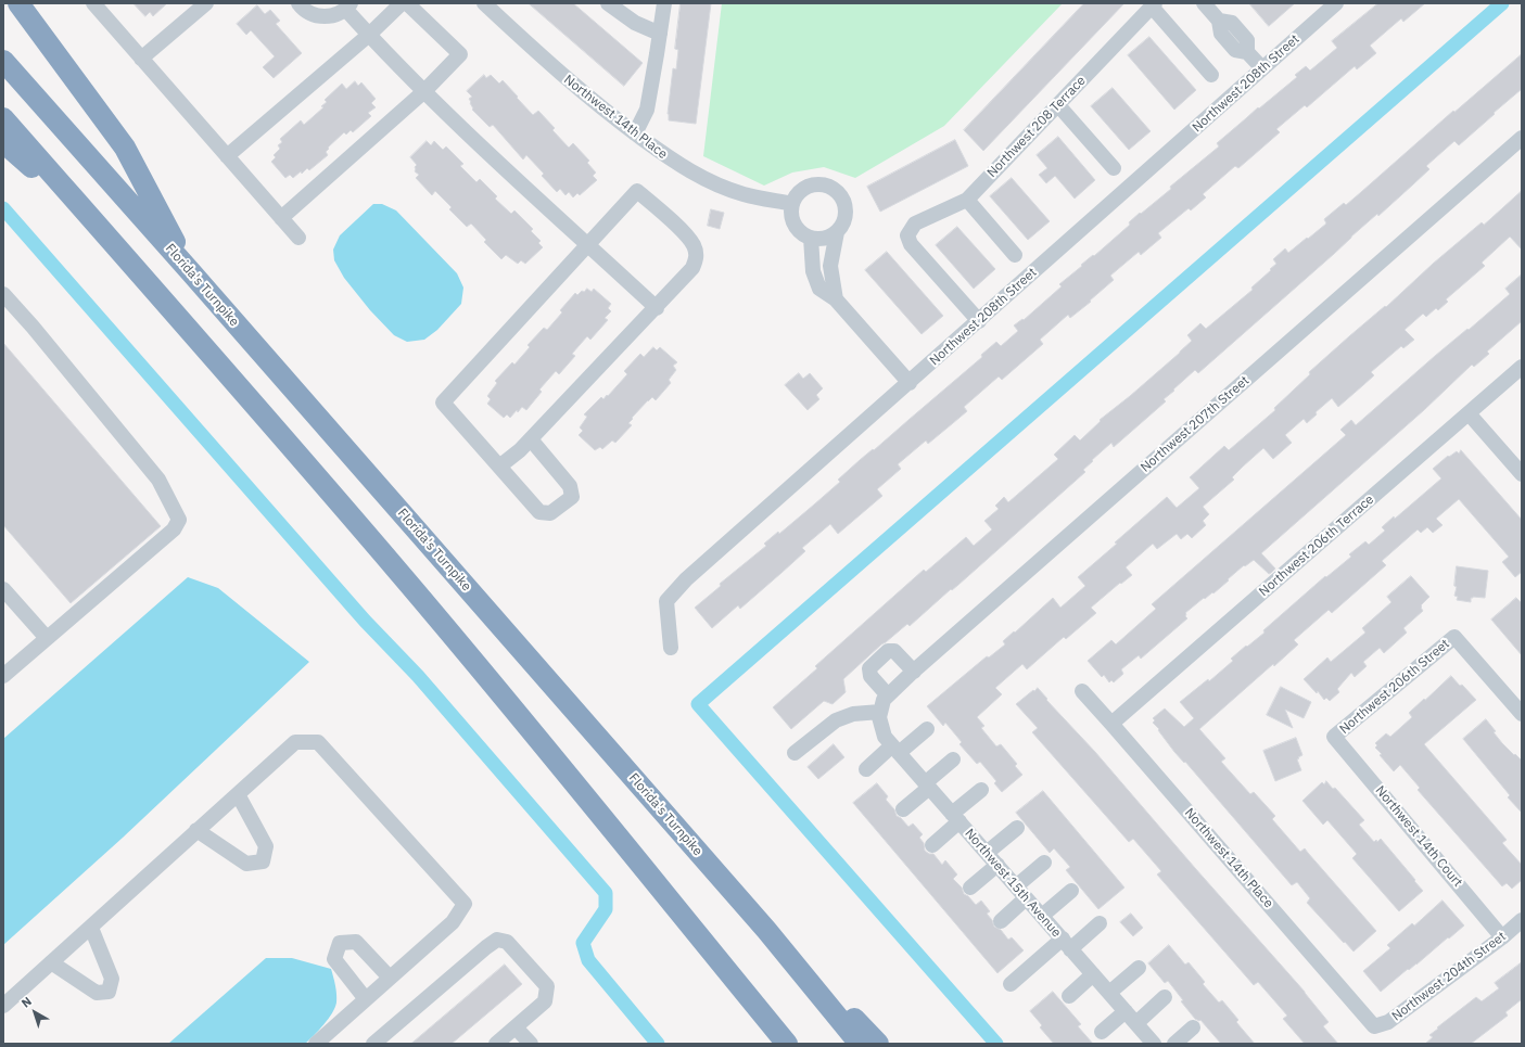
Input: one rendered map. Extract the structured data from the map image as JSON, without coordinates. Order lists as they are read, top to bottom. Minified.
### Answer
{"streets":{"highway":["Florida's Turnpike"],"street":["Northwest 208th Street","Northwest 14th Place","Northwest 208 Terrace","Northwest 207th Street","Northwest 206th Terrace","Northwest 206th Street","Northwest 14th Court","Northwest 15th Avenue","Northwest 204th Street"]},"crossings":[["Northwest 208th Street","Northwest 208 Terrace"],["Northwest 14th Place","Northwest 206th Terrace"],["Northwest 14th Place","Northwest 204th Street"],["Northwest 207th Street","Northwest 15th Avenue"],["Northwest 206th Street","Northwest 14th Court"],["Northwest 14th Court","Northwest 204th Street"]],"north":"top left"}
